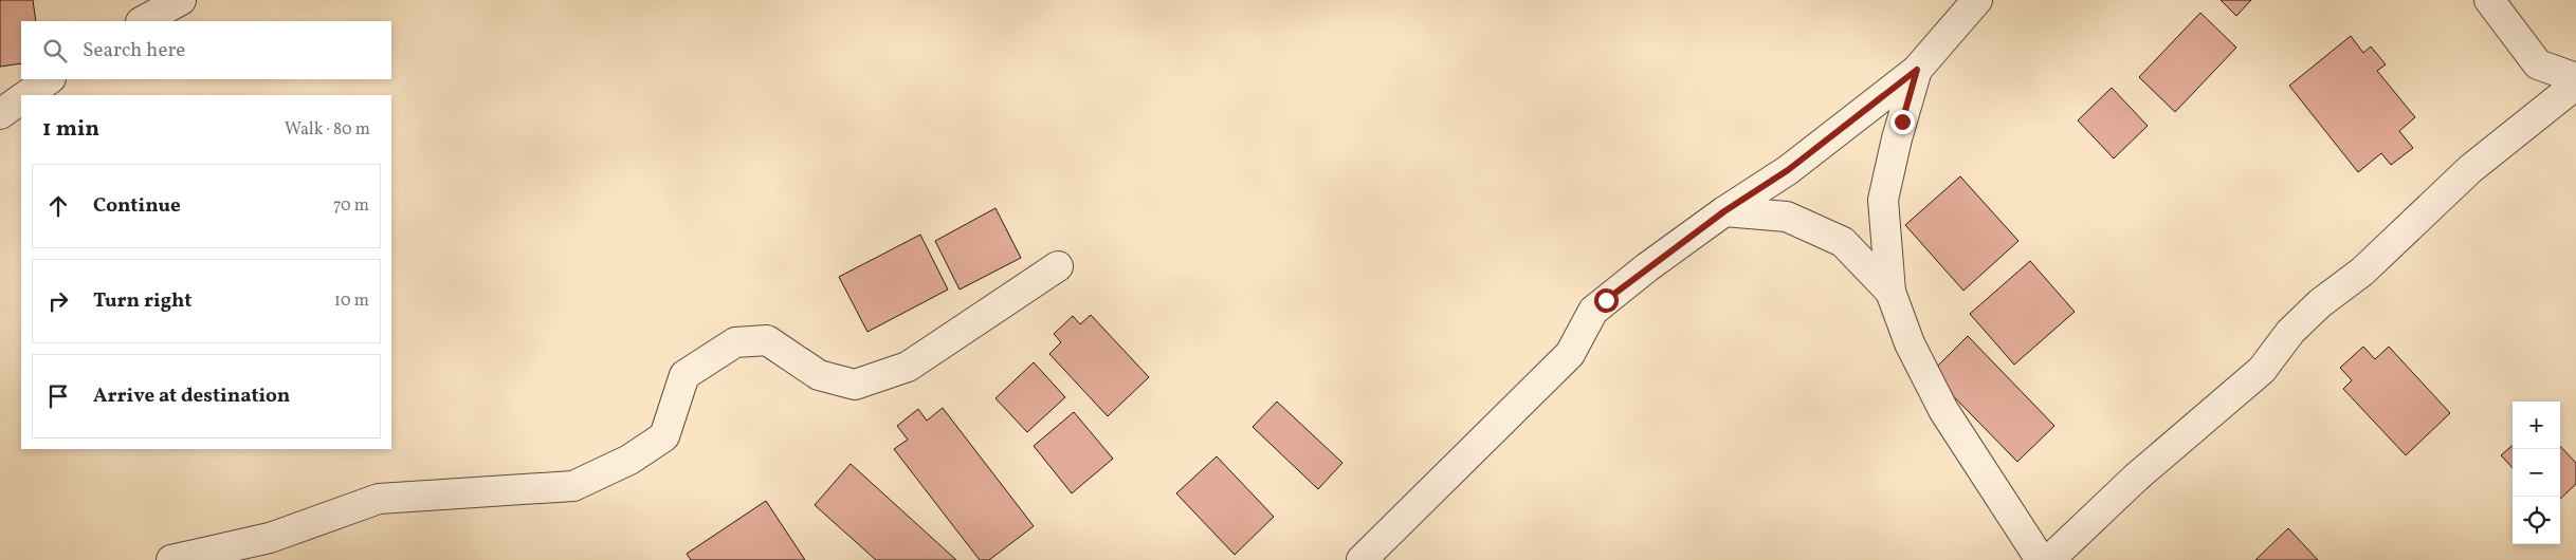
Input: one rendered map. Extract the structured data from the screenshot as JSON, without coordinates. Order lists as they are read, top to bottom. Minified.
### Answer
{"page":{"search":"Search here","heading":["1 min","Walk · 80 m"],"list":[["Continue","70 m"],["Turn right","10 m"],"Arrive at destination"],"map_buttons":["+","−"]}}
